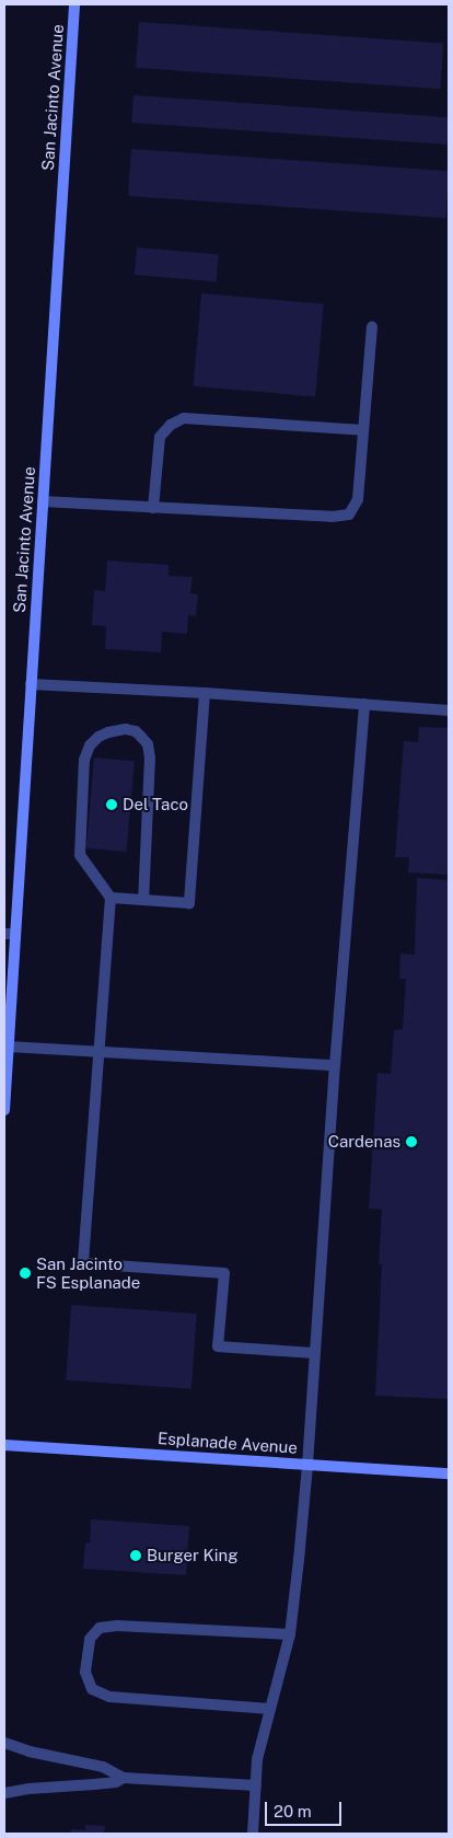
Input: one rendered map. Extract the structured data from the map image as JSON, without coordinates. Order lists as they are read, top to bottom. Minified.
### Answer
{"streets":{"main road":["San Jacinto Avenue","Esplanade Avenue"]},"places":["Del Taco","Cardenas","San Jacinto FS Esplanade","Burger King"],"scale_bar":"20 m"}
